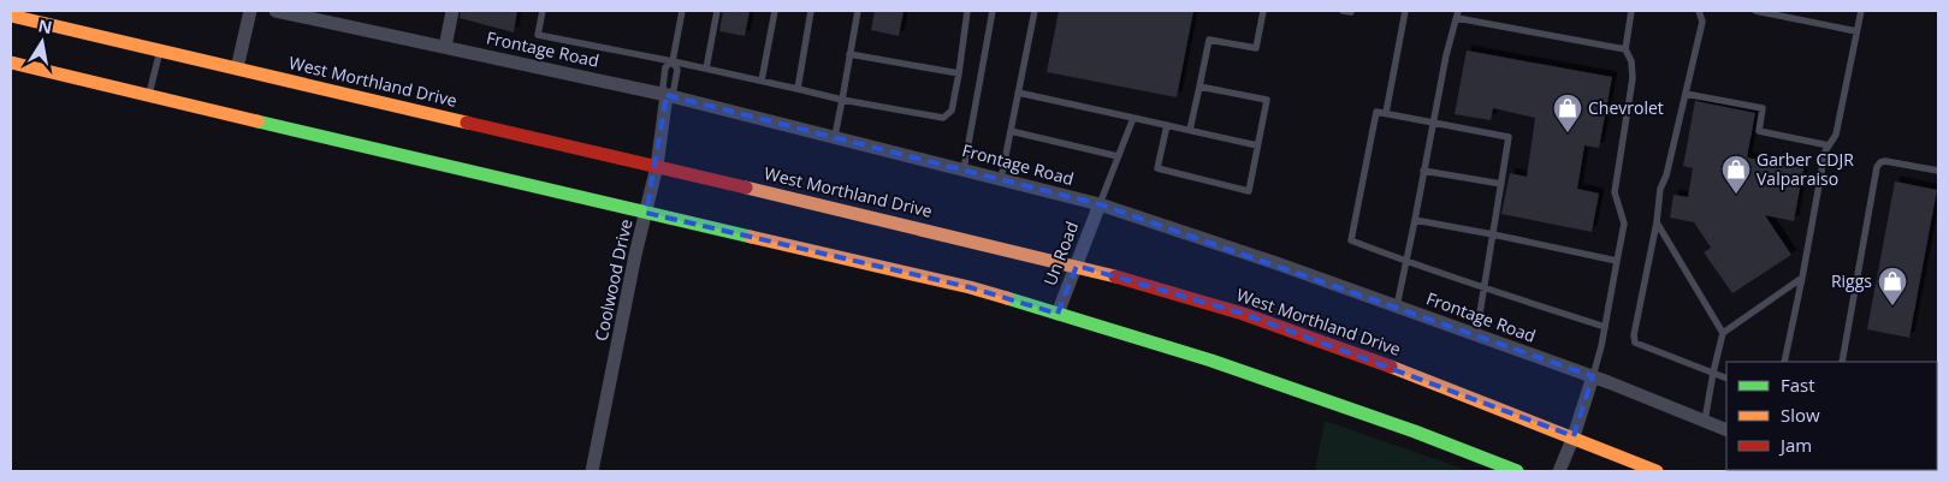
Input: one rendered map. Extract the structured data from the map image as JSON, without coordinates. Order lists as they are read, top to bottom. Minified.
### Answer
{"streets":{"highway":["West Morthland Drive"],"street":["Frontage Road","Un Road","Coolwood Drive"]},"crossings":[["Frontage Road","Un Road"],["Frontage Road","Coolwood Drive"],["West Morthland Drive","Un Road"],["West Morthland Drive","Coolwood Drive"]],"places":{"shop":["Chevrolet","Garber CDJR Valparaiso","Riggs"]},"legend":["Fast","Slow","Jam"],"north":"top"}
